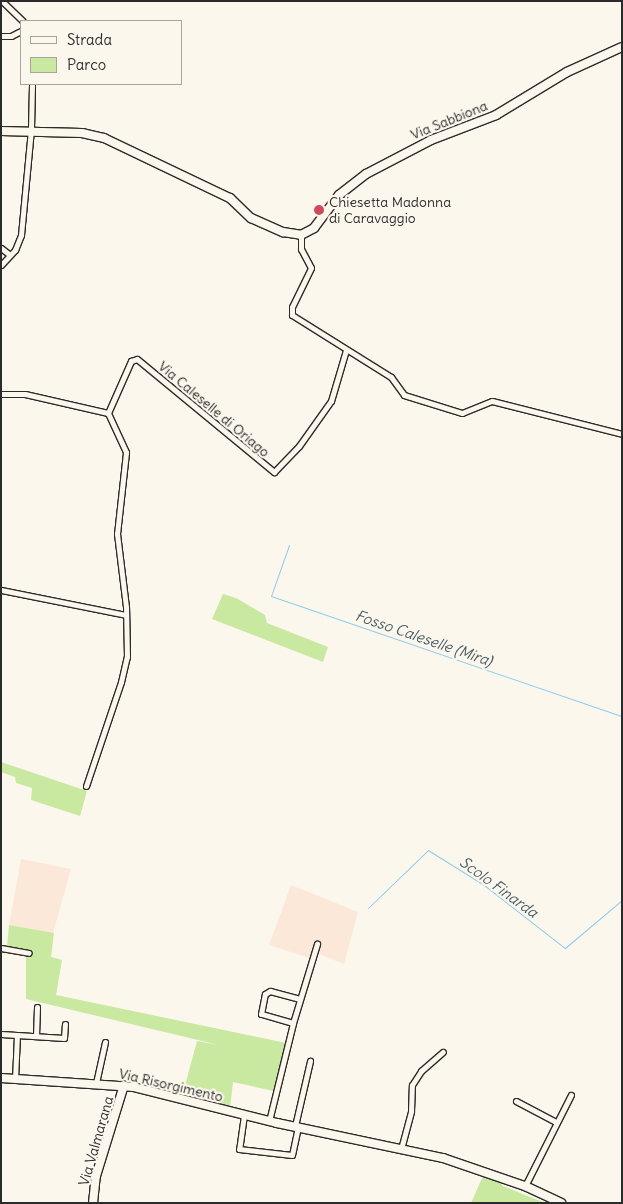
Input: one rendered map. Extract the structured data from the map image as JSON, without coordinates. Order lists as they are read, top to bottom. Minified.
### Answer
{"streets":{"street":["Via Sabbiona","Via Caleselle di Oriago","Via Risorgimento","Via Valmarana"]},"crossings":[["Via Risorgimento","Via Valmarana"]],"water":["Fosso Caleselle (Mira)","Scolo Finarda"],"places":["Chiesetta Madonna di Caravaggio"],"legend":["Strada","Parco"]}
